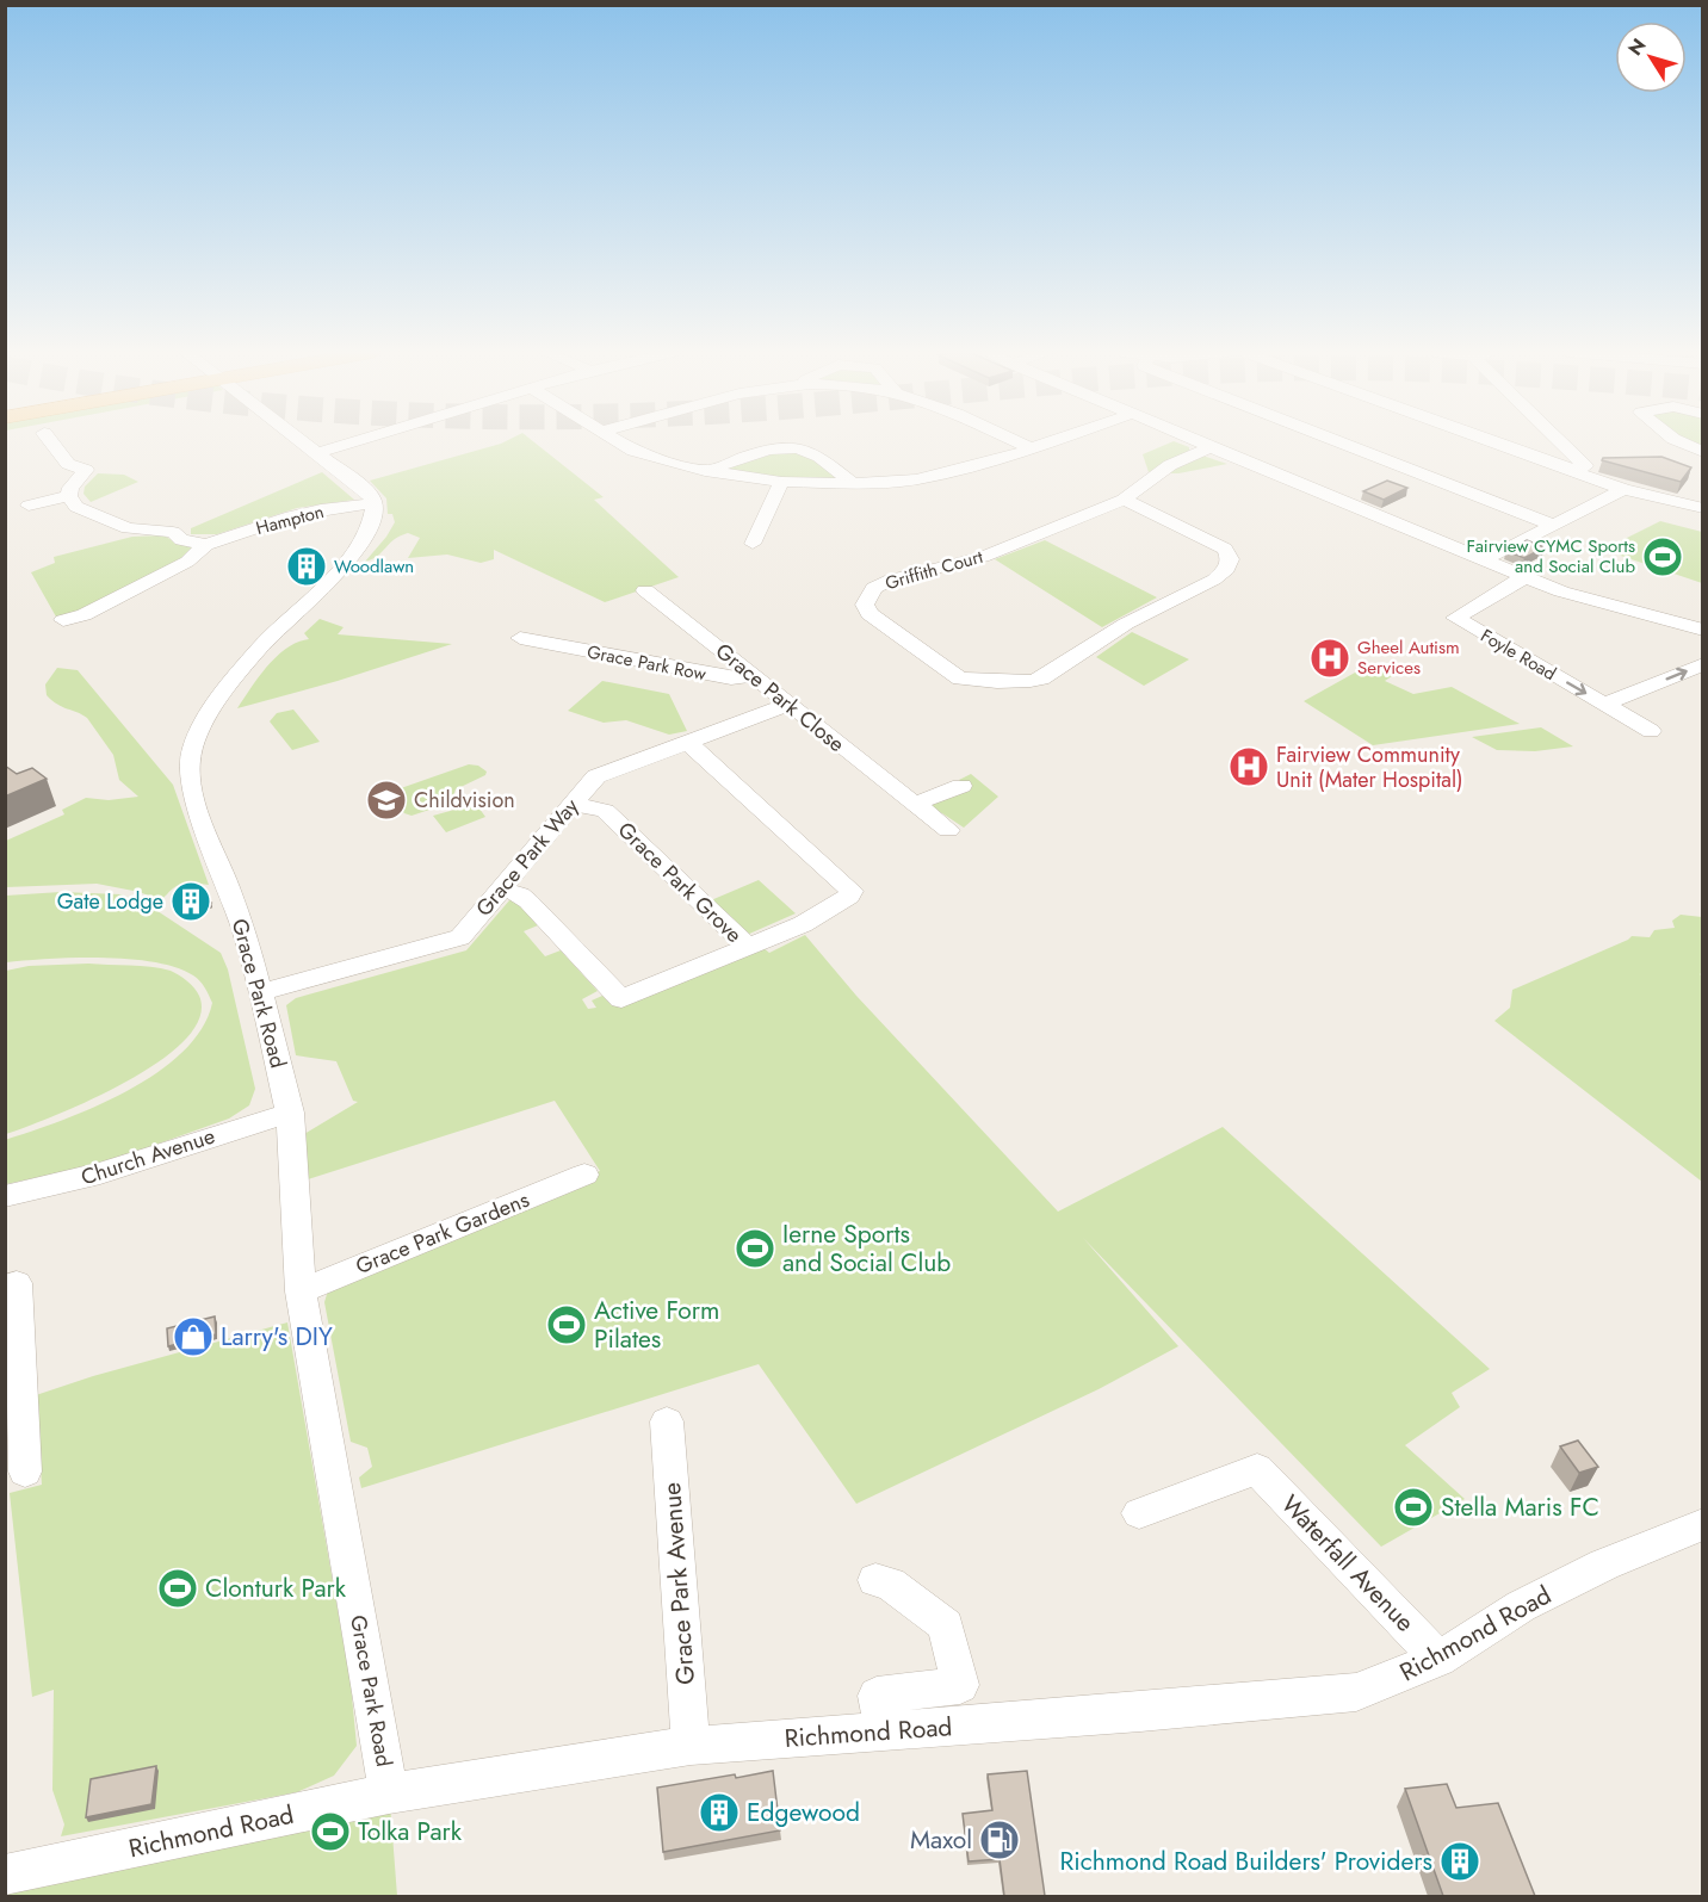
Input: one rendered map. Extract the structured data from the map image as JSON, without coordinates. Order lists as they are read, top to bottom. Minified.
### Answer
{"streets":{"street":["Hampton","Griffith Court","Foyle Road","Grace Park Row","Grace Park Close","Grace Park Way","Grace Park Grove","Grace Park Road","Church Avenue","Grace Park Gardens","Waterfall Avenue","Grace Park Avenue","Richmond Road"]},"crossings":[["Hampton","Grace Park Road"],["Grace Park Row","Grace Park Close"],["Grace Park Close","Grace Park Way"],["Grace Park Way","Grace Park Grove"],["Grace Park Way","Grace Park Road"],["Grace Park Road","Church Avenue"],["Grace Park Road","Grace Park Gardens"],["Grace Park Road","Richmond Road"],["Waterfall Avenue","Richmond Road"],["Grace Park Avenue","Richmond Road"]],"places":{"sports":["Fairview CYMC Sports and Social Club","Ierne Sports and Social Club","Active Form Pilates","Stella Maris FC","Clonturk Park","Tolka Park"],"building":["Woodlawn","Gate Lodge","Edgewood","Richmond Road Builders' Providers"],"hospital":["Gheel Autism Services","Fairview Community Unit (Mater Hospital)"],"school or university":["Childvision"],"shop":["Larry's DIY"],"fuel station":["Maxol"]},"north":"top left"}
